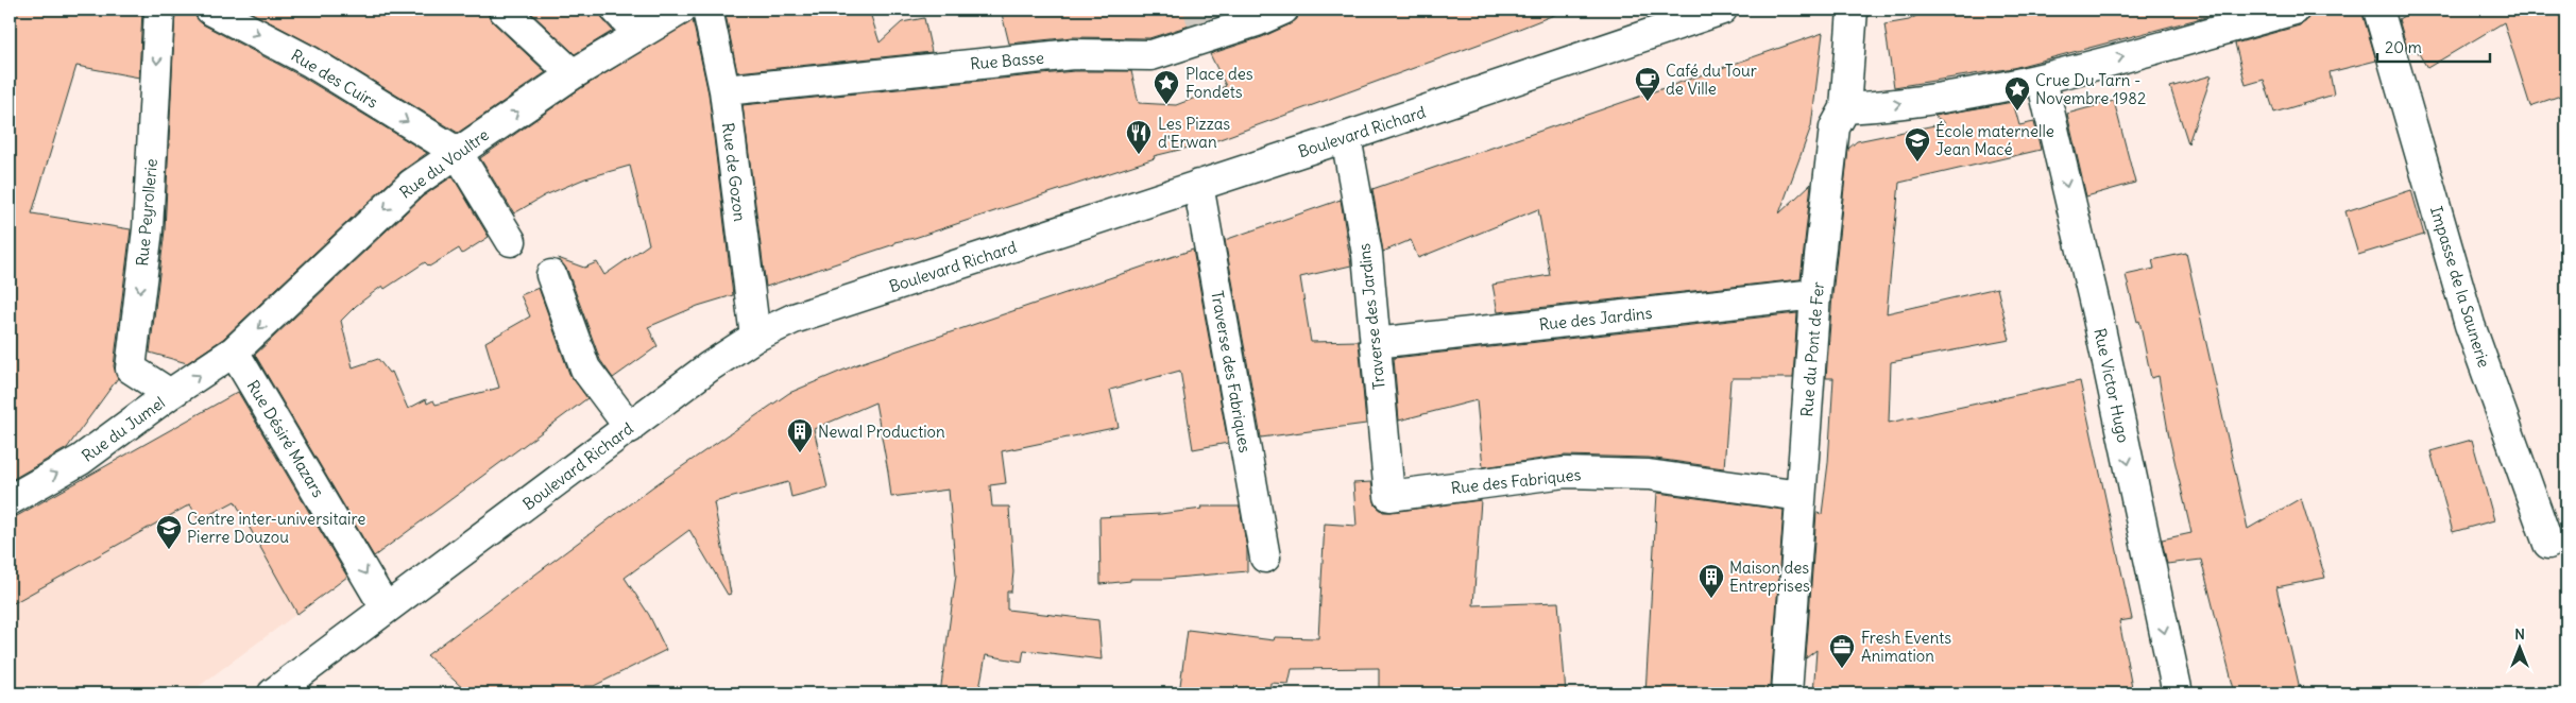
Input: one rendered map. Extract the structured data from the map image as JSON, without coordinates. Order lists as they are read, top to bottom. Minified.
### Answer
{"streets":{"street":["Rue Basse","Rue des Cuirs","Boulevard Richard","Rue du Voultre","Rue de Gozon","Rue Peyrollerie","Impasse de la Saunerie","Traverse des Jardins","Rue des Jardins","Rue du Pont de Fer","Traverse des Fabriques","Rue Victor Hugo","Rue du Jumel","Rue Désiré Mazars","Rue des Fabriques"]},"crossings":[["Rue Basse","Rue de Gozon"],["Rue des Cuirs","Rue du Voultre"],["Boulevard Richard","Rue de Gozon"],["Boulevard Richard","Traverse des Jardins"],["Boulevard Richard","Traverse des Fabriques"],["Boulevard Richard","Rue Désiré Mazars"],["Rue du Voultre","Rue du Jumel"],["Rue du Voultre","Rue Désiré Mazars"],["Rue Peyrollerie","Rue du Jumel"],["Traverse des Jardins","Rue des Jardins"],["Traverse des Jardins","Rue des Fabriques"],["Rue des Jardins","Rue du Pont de Fer"],["Rue du Pont de Fer","Rue des Fabriques"],["Rue du Jumel","Rue Désiré Mazars"]],"one_way":["Rue des Cuirs","Rue Peyrollerie","Rue Victor Hugo","Rue du Jumel","Rue Désiré Mazars"],"places":{"cafe":["Café du Tour de Ville"],"place":["Place des Fondets","Crue Du Tarn - Novembre 1982"],"restaurant":["Les Pizzas d'Erwan"],"school or university":["École maternelle Jean Macé","Centre inter-universitaire Pierre Douzou"],"building":["Newal Production","Maison des Entreprises"],"office":["Fresh Events Animation"]},"scale_bar":"20 m","north":"top"}
